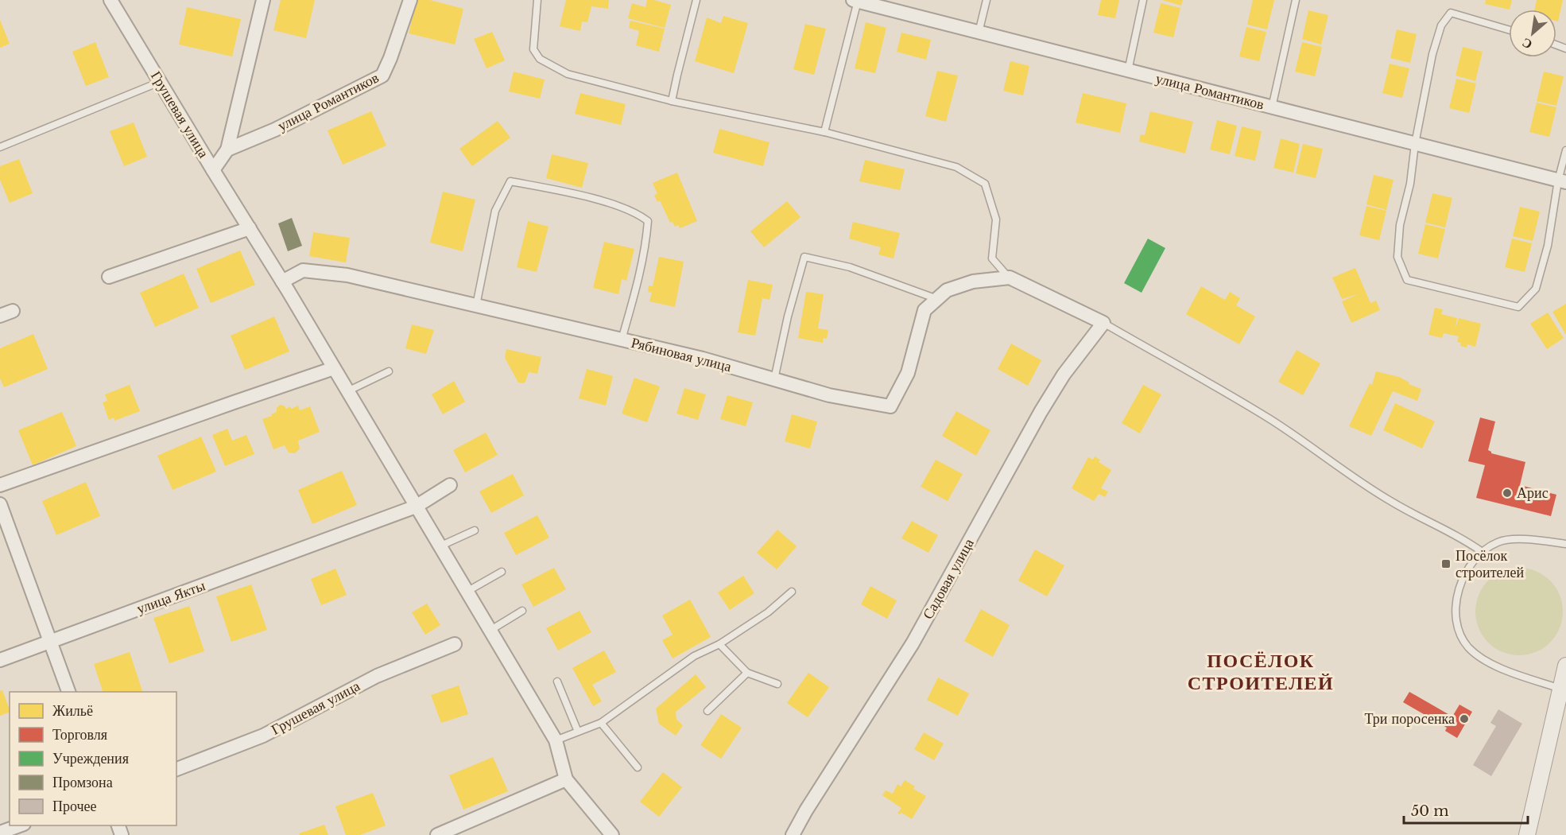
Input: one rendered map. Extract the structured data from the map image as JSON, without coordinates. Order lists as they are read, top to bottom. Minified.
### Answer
{"streets":{"street":["улица Романтиков","Грушевая улица","Рябиновая улица","Садовая улица","улица Якты"]},"crossings":[["Грушевая улица","Рябиновая улица"],["Грушевая улица","улица Якты"]],"districts":["ПОСЁЛОК СТРОИТЕЛЕЙ"],"places":{"other":["Арис","Три поросенка"],"transit":["Посёлок строителей"]},"legend":["Жильё","Торговля","Учреждения","Промзона","Прочее"],"scale_bar":"50 m","north":"bottom left"}
